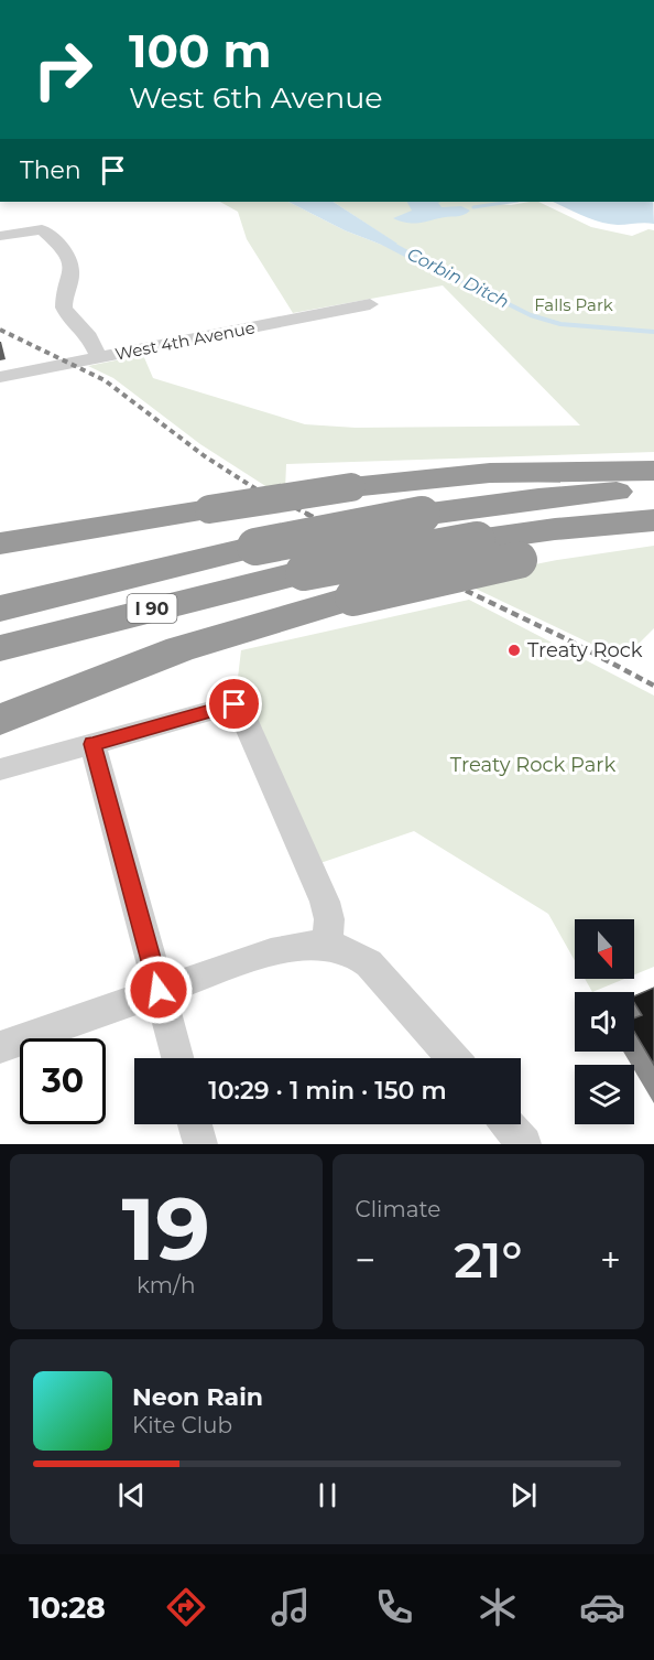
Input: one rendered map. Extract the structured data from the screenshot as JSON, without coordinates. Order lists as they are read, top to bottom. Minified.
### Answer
{"streets":{"highway":["I 90"],"street":["West 4th Avenue"]},"water":["Corbin Ditch"],"parks":["Falls Park","Treaty Rock Park"],"places":["Treaty Rock"],"north":"bottom","page":{"turn":["100 m","West 6th Avenue"],"then":"Then","limit":"30","trip":"10:29 · 1 min · 150 m","tile":[["19","km/h"],"Climate"],"heat":["−","21°","+"],"song":["Neon Rain","Kite Club"],"tabs":"10:28"}}
